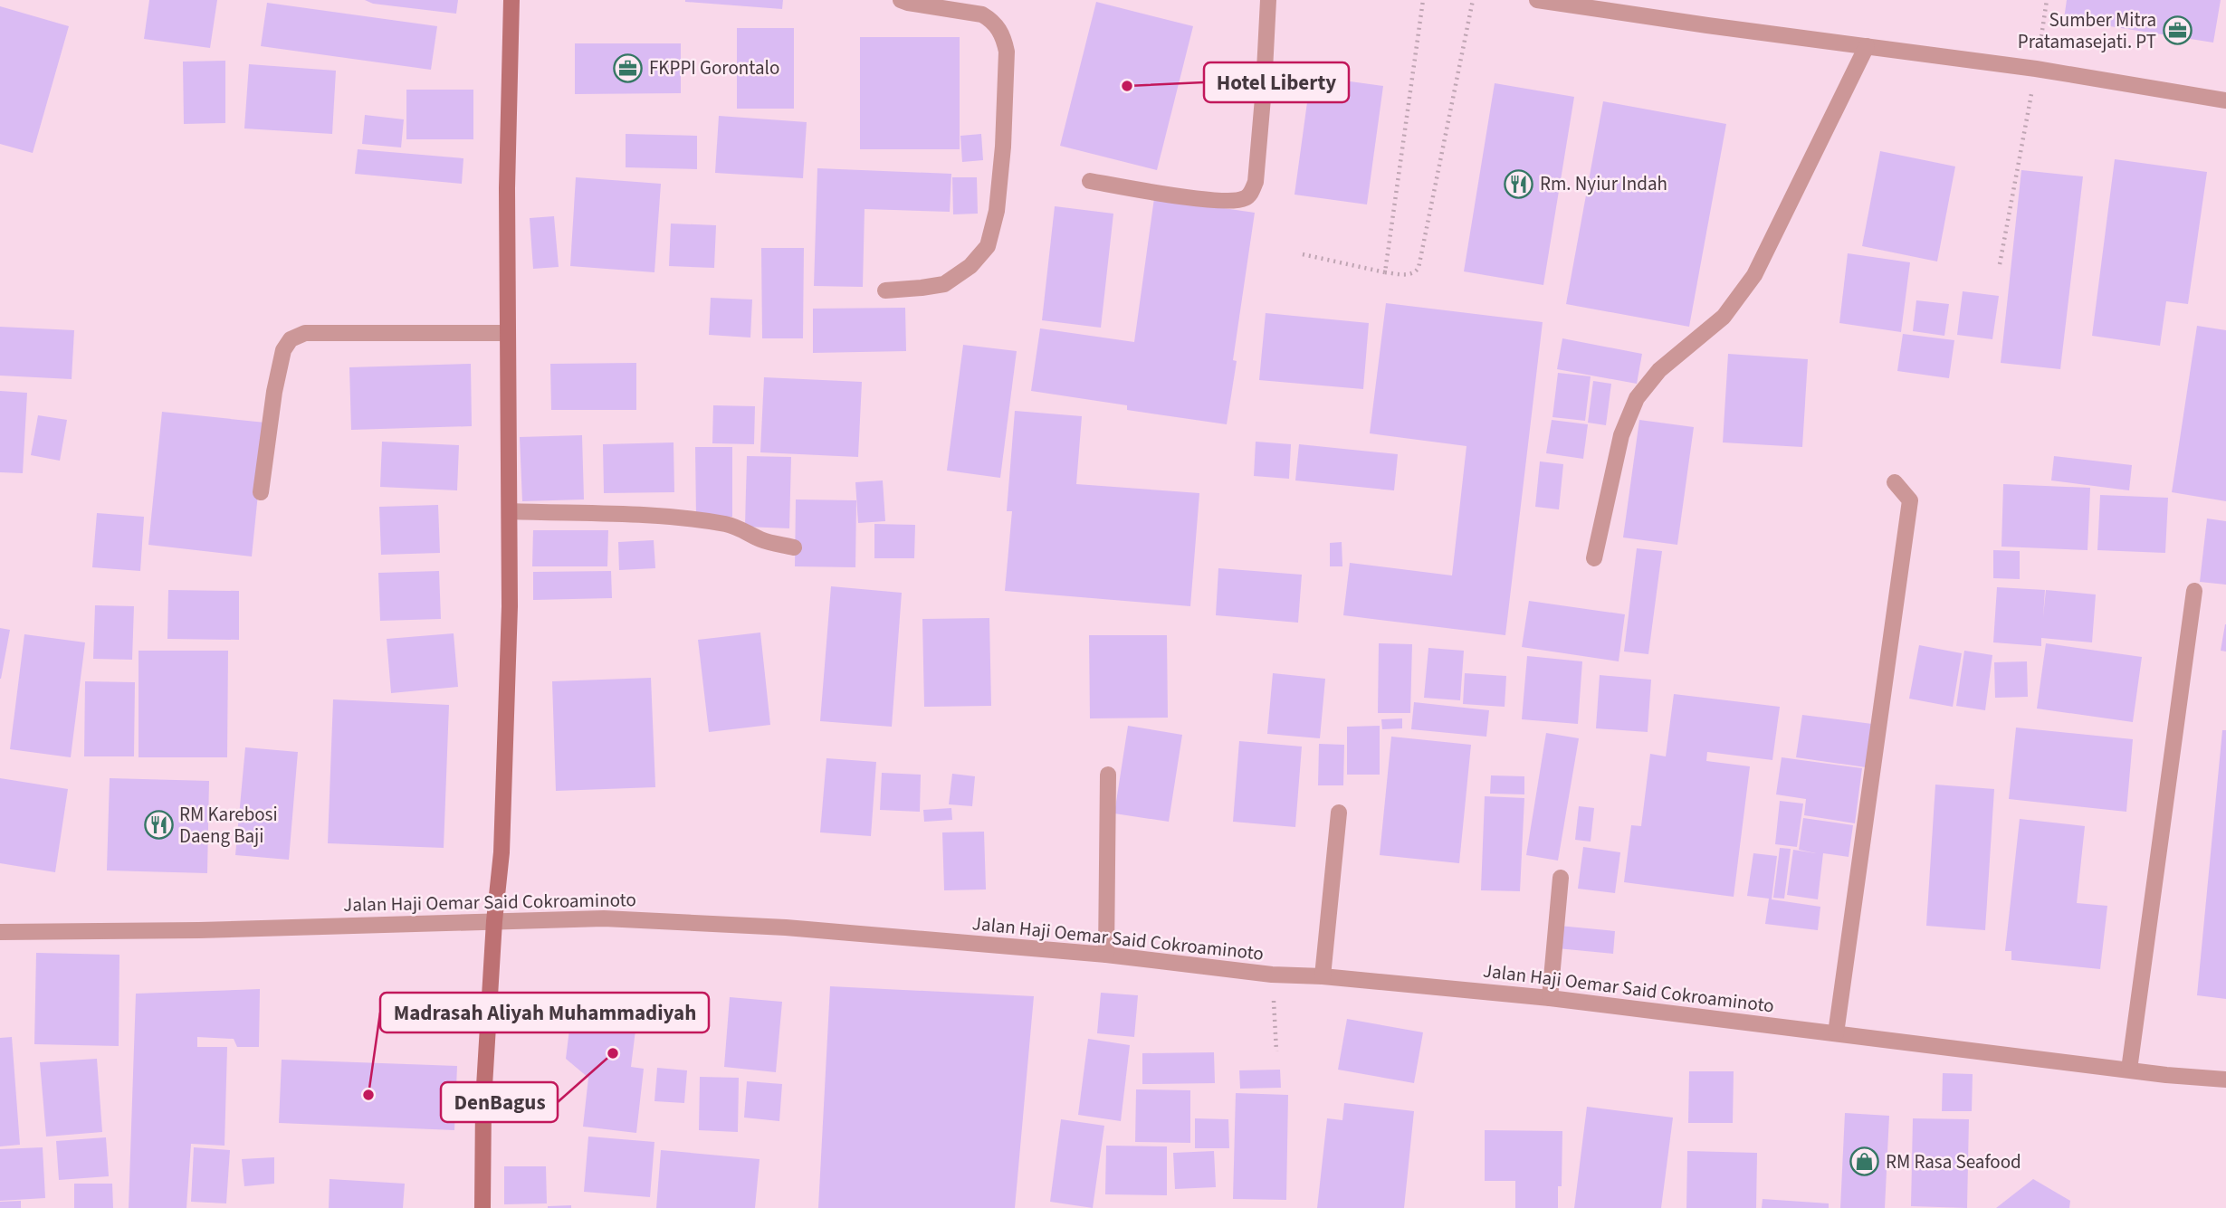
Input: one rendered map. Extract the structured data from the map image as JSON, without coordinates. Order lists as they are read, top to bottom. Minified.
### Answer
{"streets":{"street":["Jalan Haji Oemar Said Cokroaminoto"]},"places":{"office":["Sumber Mitra Pratamasejati. PT","FKPPI Gorontalo"],"other":["Hotel Liberty","DenBagus","Madrasah Aliyah Muhammadiyah"],"restaurant":["Rm. Nyiur Indah","RM Karebosi Daeng Baji"],"shop":["RM Rasa Seafood"]}}
